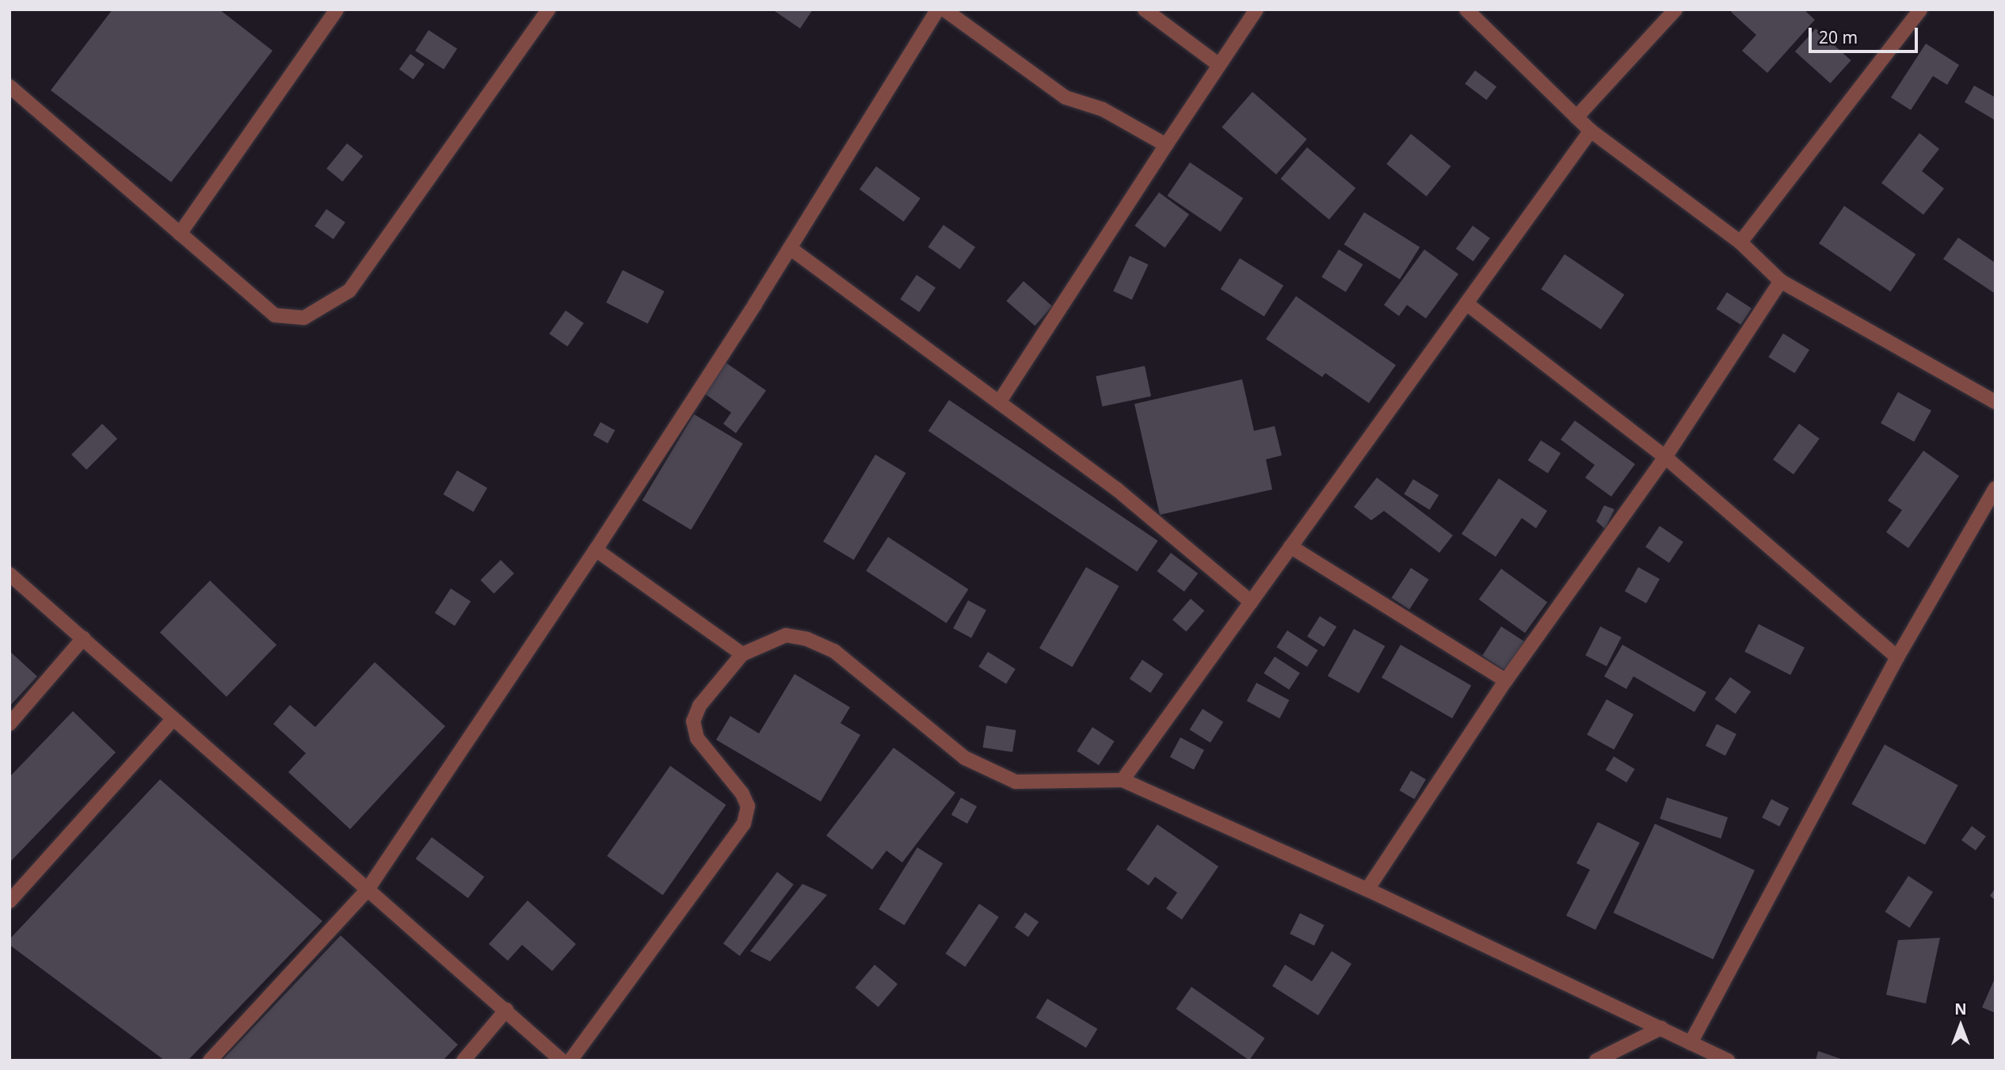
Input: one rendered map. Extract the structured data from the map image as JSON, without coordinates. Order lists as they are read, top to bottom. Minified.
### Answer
{"scale_bar":"20 m","north":"top"}
